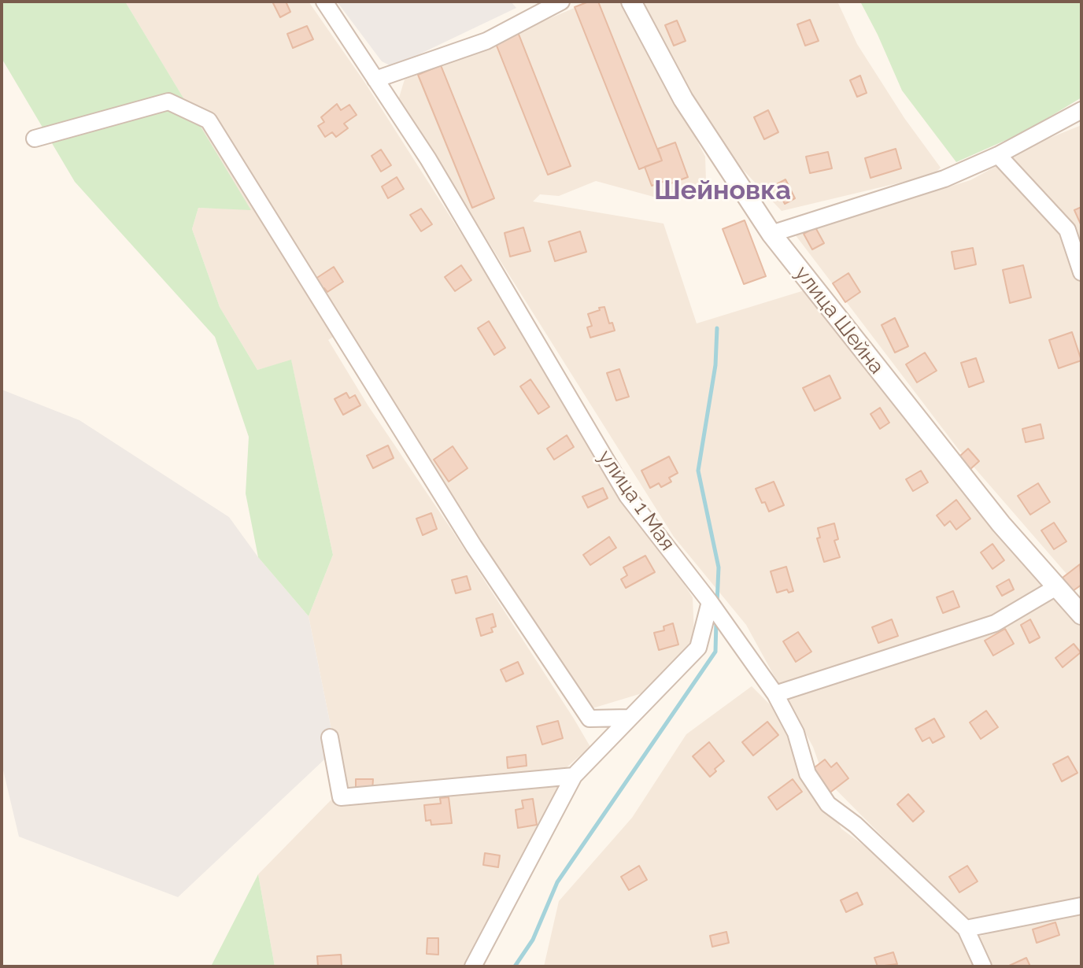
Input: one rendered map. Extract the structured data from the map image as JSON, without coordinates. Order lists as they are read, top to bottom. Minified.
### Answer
{"streets":{"street":["улица Шейна","улица 1 Мая"]},"districts":["Шейновка"]}
